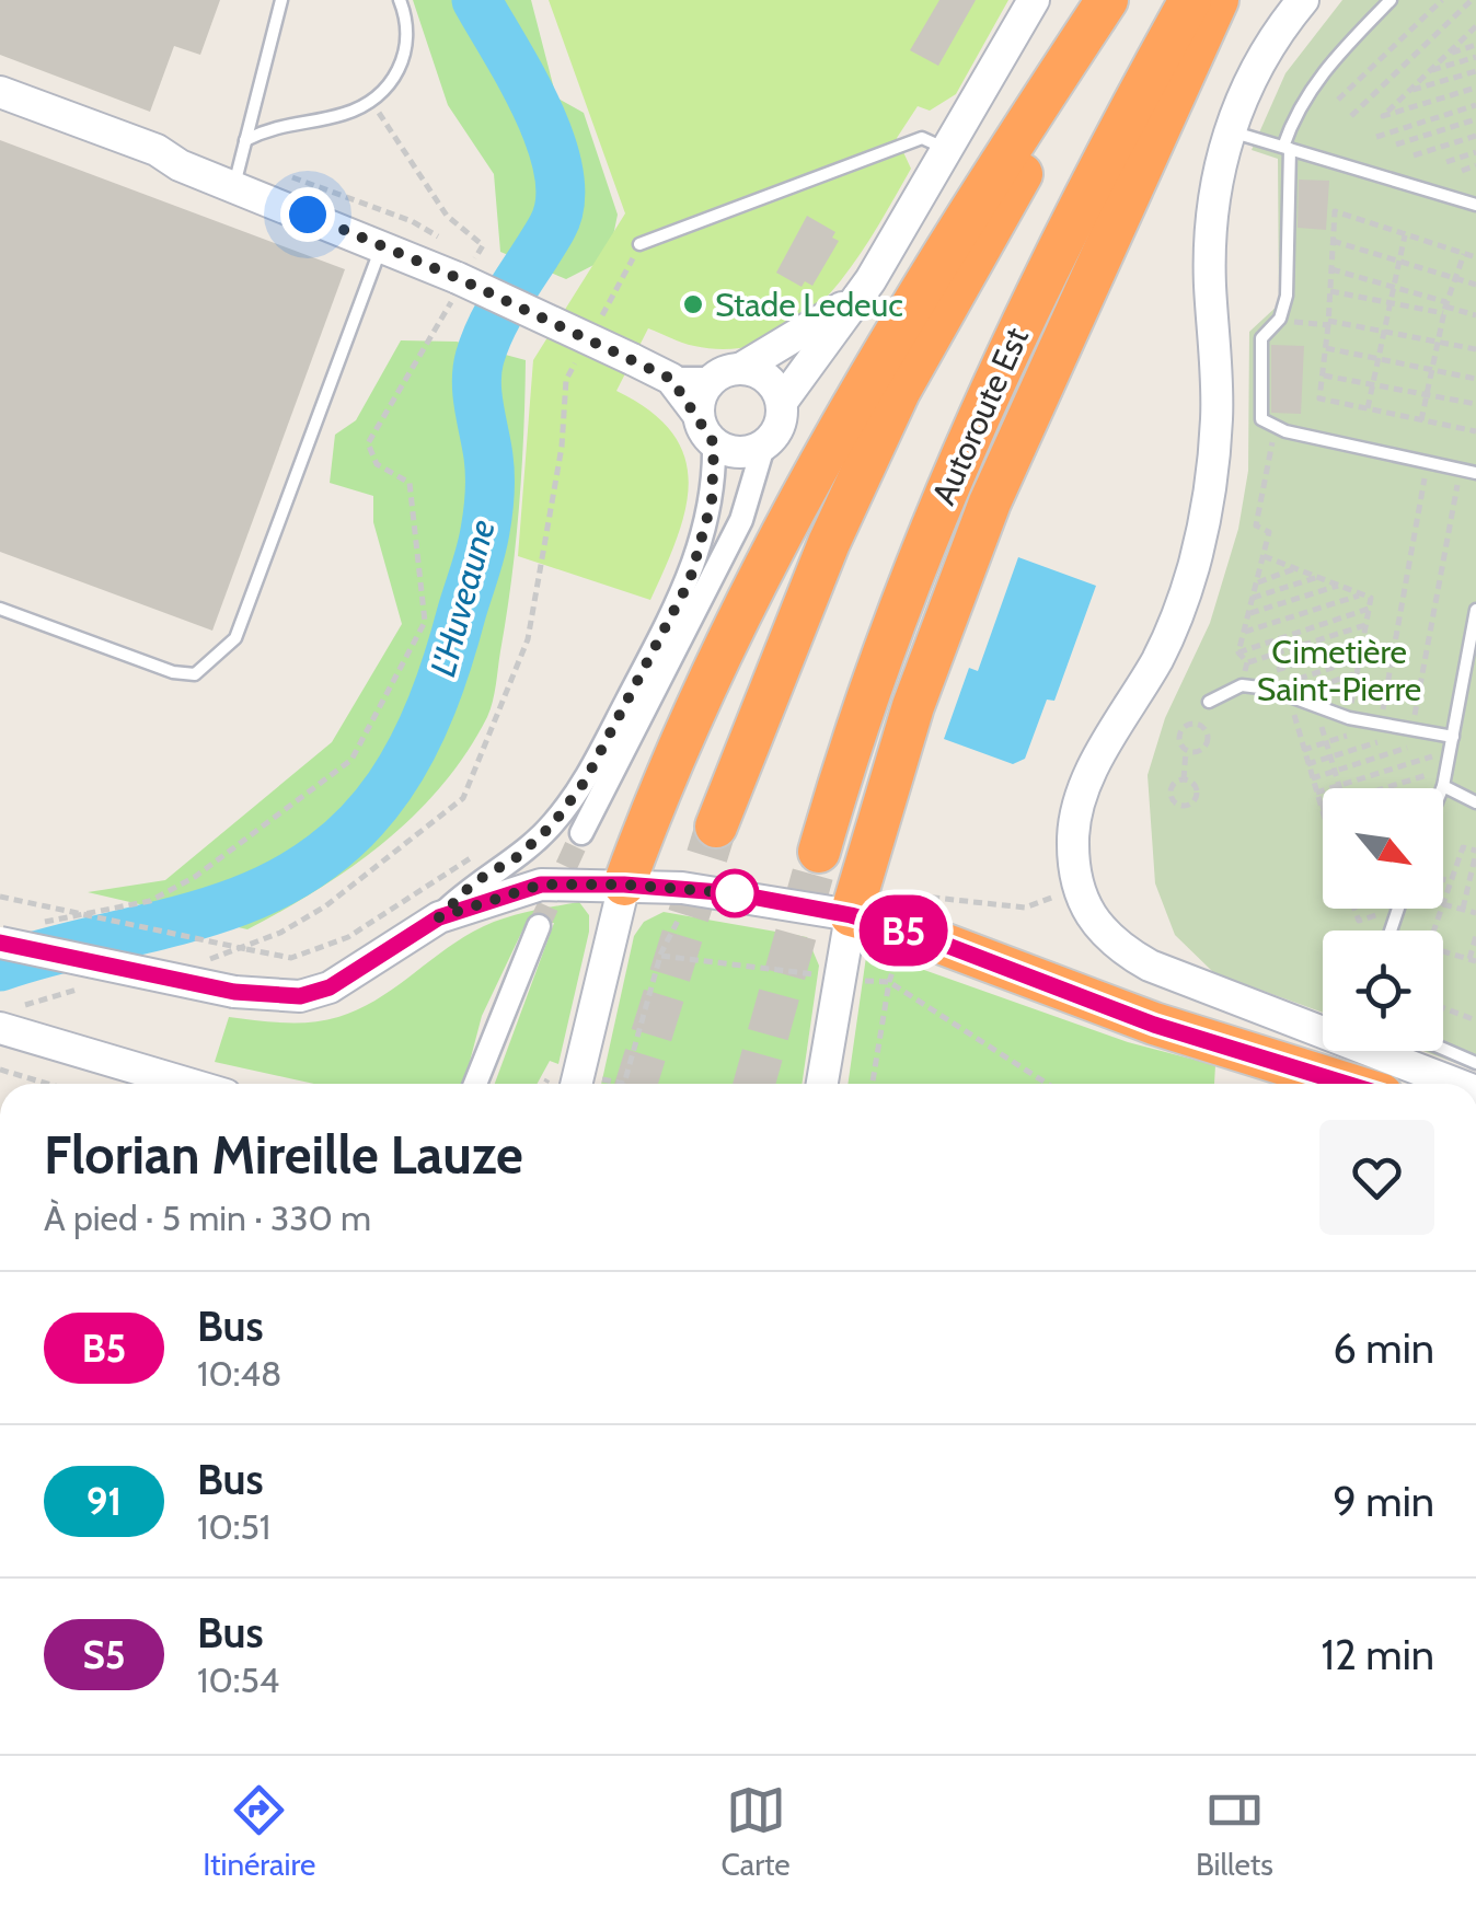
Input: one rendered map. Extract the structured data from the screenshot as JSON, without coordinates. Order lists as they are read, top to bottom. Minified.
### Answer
{"streets":{"highway":["Autoroute Est"]},"water":["L'Huveaune"],"parks":["Cimetière Saint-Pierre"],"places":["Stade Ledeuc"],"lines":["bus line B5"],"north":"bottom right","page":{"on_map":"B5","heading":["Florian Mireille Lauze","À pied · 5 min · 330 m"],"list":[{"mark":"B5","name":"Bus","note":"10:48","value":"6 min"},{"mark":"91","name":"Bus","note":"10:51","value":"9 min"},{"mark":"S5","name":"Bus","note":"10:54","value":"12 min"}],"tabs":["Itinéraire","Carte","Billets"]}}
